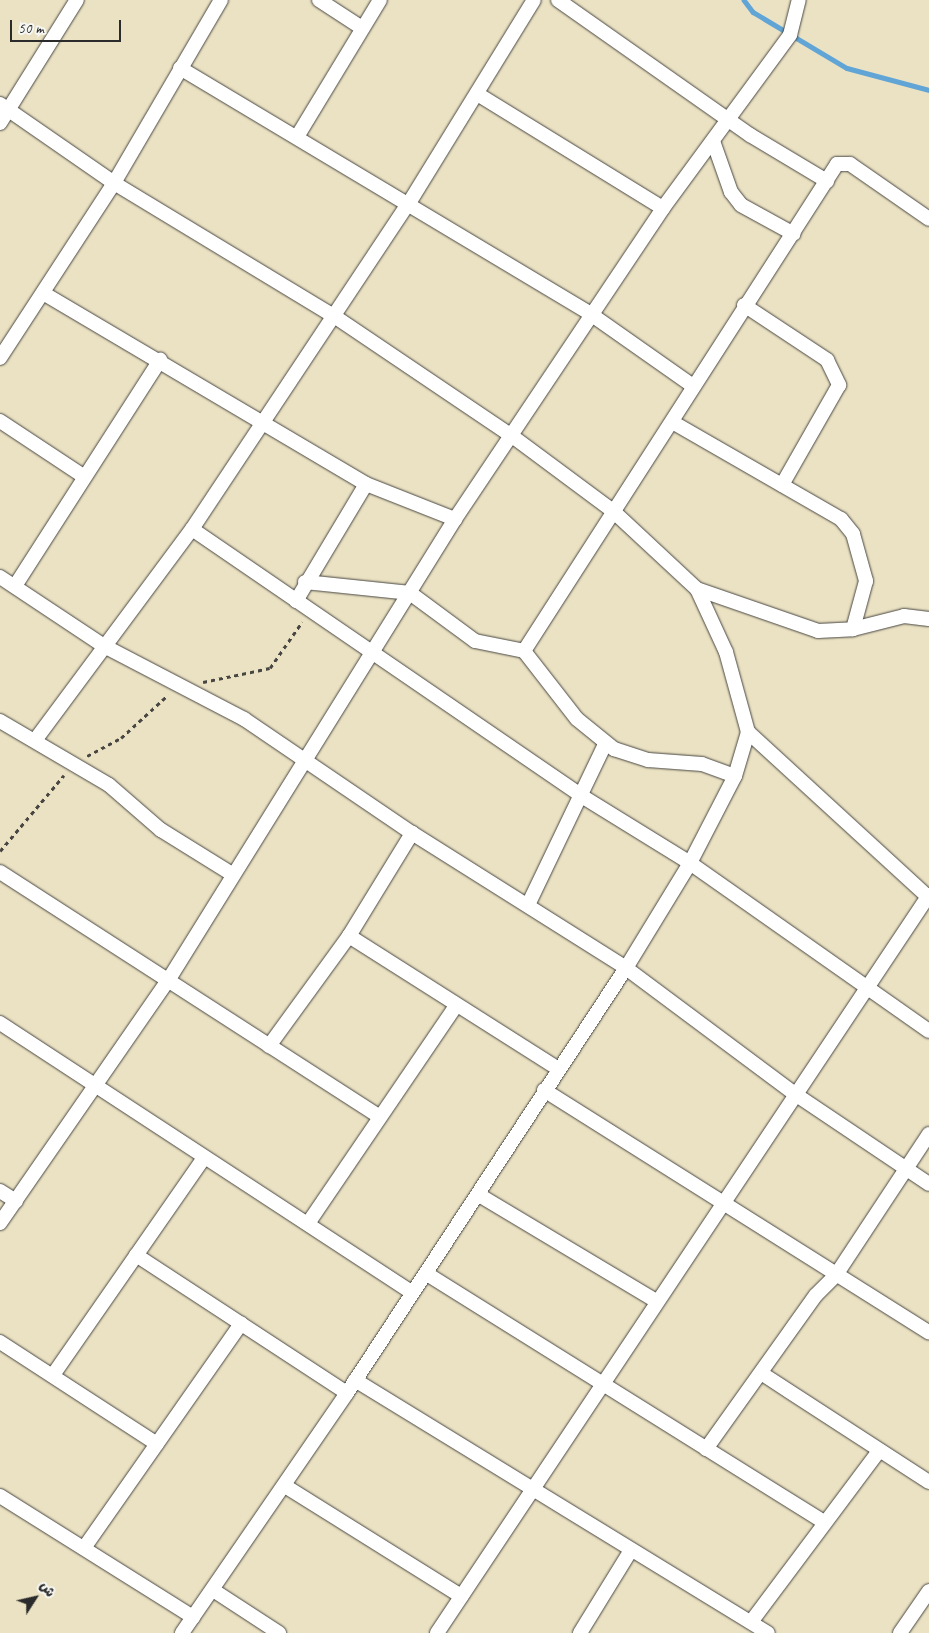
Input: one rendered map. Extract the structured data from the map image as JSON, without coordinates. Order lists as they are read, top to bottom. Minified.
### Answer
{"scale_bar":"50 m","north":"top right"}
